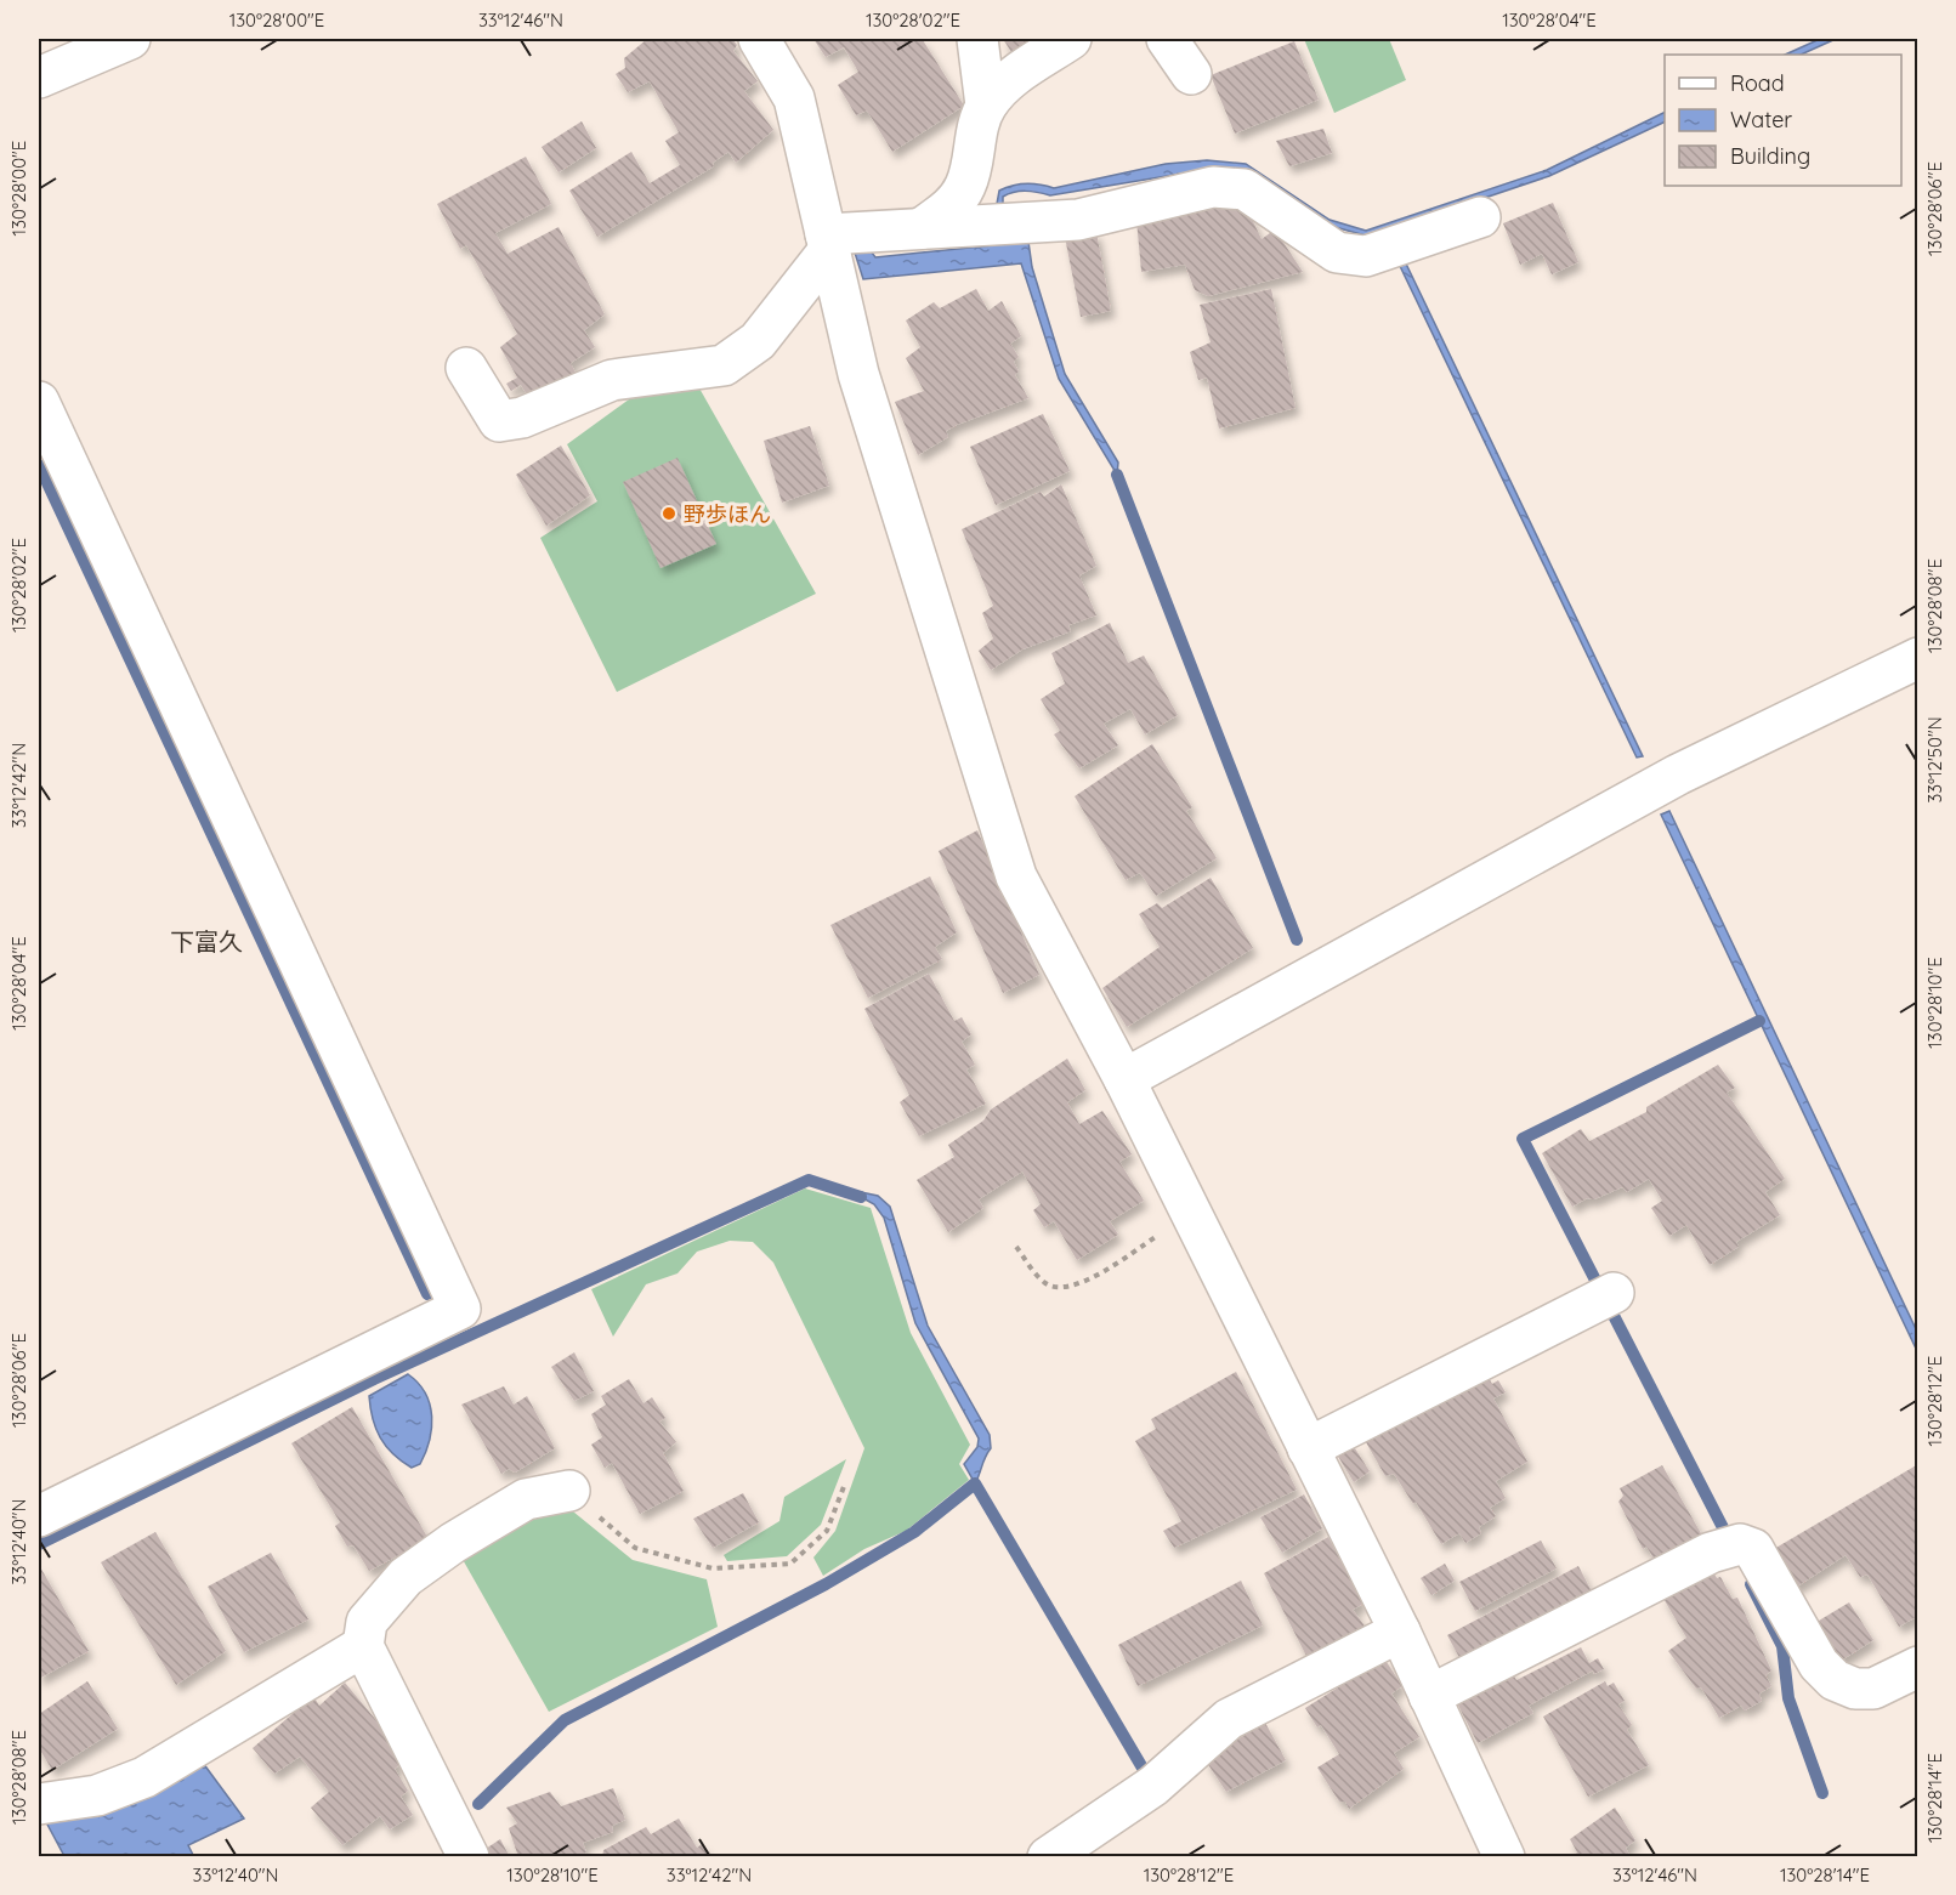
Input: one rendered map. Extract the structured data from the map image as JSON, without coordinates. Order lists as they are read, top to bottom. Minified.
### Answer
{"districts":["下富久"],"places":["野歩ほん"],"legend":["Road","Water","Building"],"coordinates":["130°28'00\"E","33°12'46\"N","130°28'02\"E","130°28'04\"E","130°28'06\"E","130°28'08\"E","33°12'50\"N","33°12'42\"N","130°28'10\"E","130°28'12\"E","33°12'40\"N","130°28'14\"E"]}
